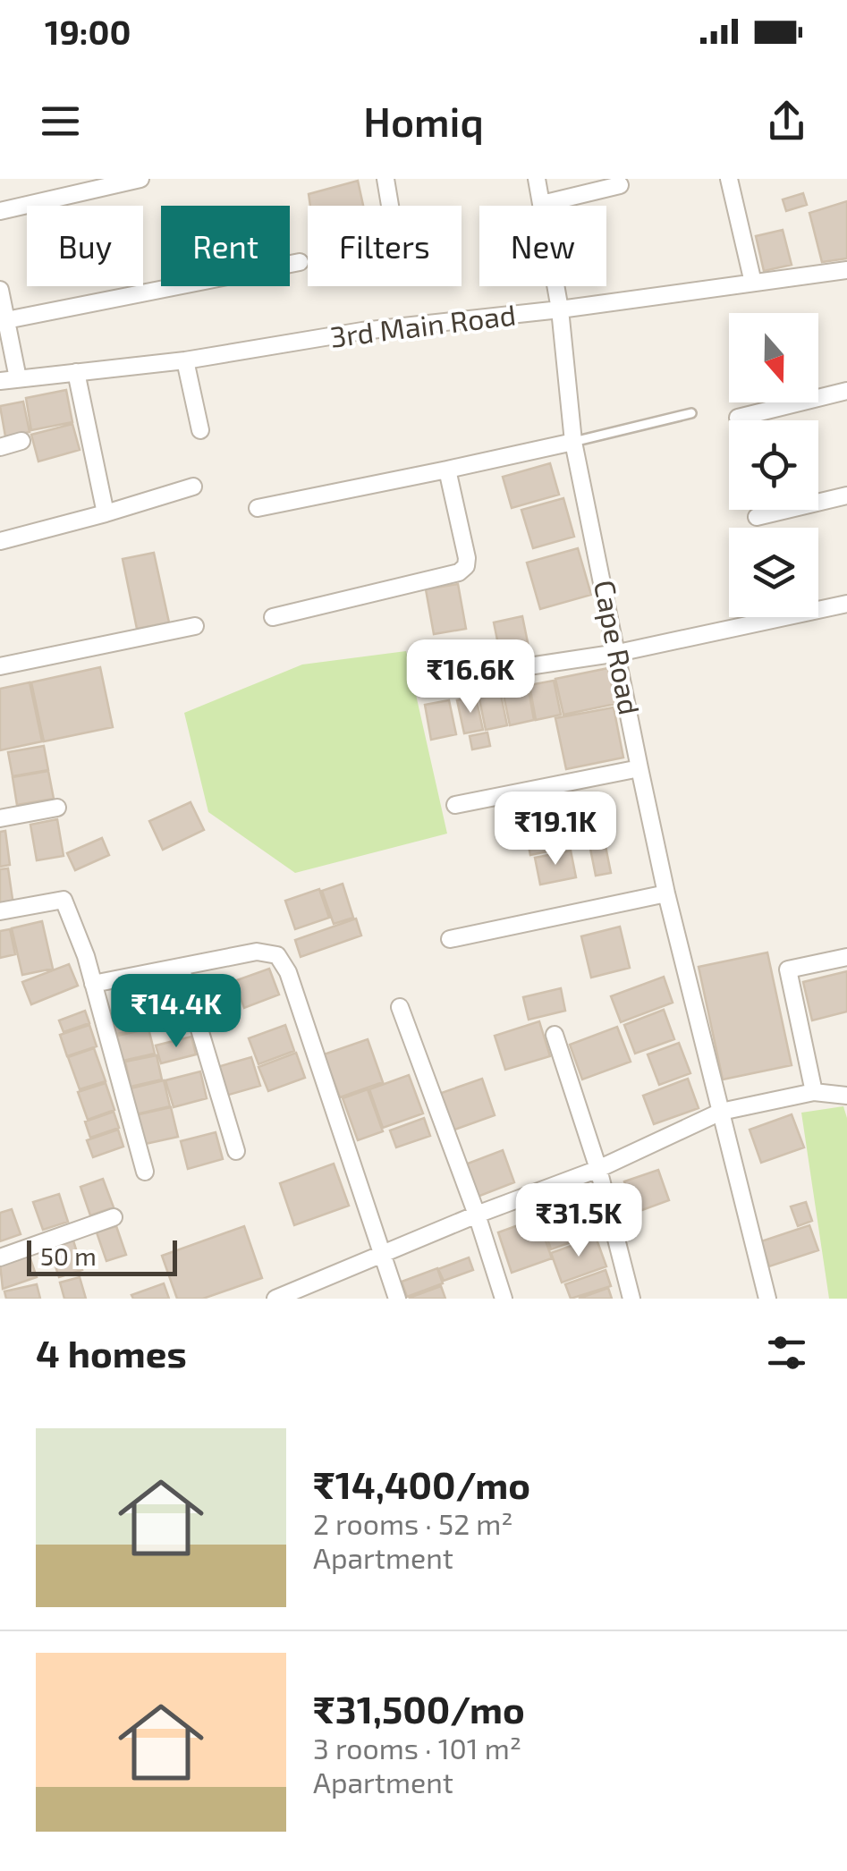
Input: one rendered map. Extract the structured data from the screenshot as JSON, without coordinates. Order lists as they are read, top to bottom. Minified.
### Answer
{"streets":{"street":["3rd Main Road","Cape Road"]},"crossings":[["3rd Main Road","Cape Road"]],"scale_bar":"50 m","north":"bottom","page":{"status":"19:00","header":"Homiq","chip":["Buy","Rent","Filters","New"],"price":["₹16.6K","₹19.1K","₹14.4K","₹31.5K"],"scale":"50 m","heading":"4 homes","list":[{"name":"₹14,400/mo","note":"2 rooms · 52 m² · Apartment"},{"name":"₹31,500/mo","note":"3 rooms · 101 m² · Apartment"}]}}
